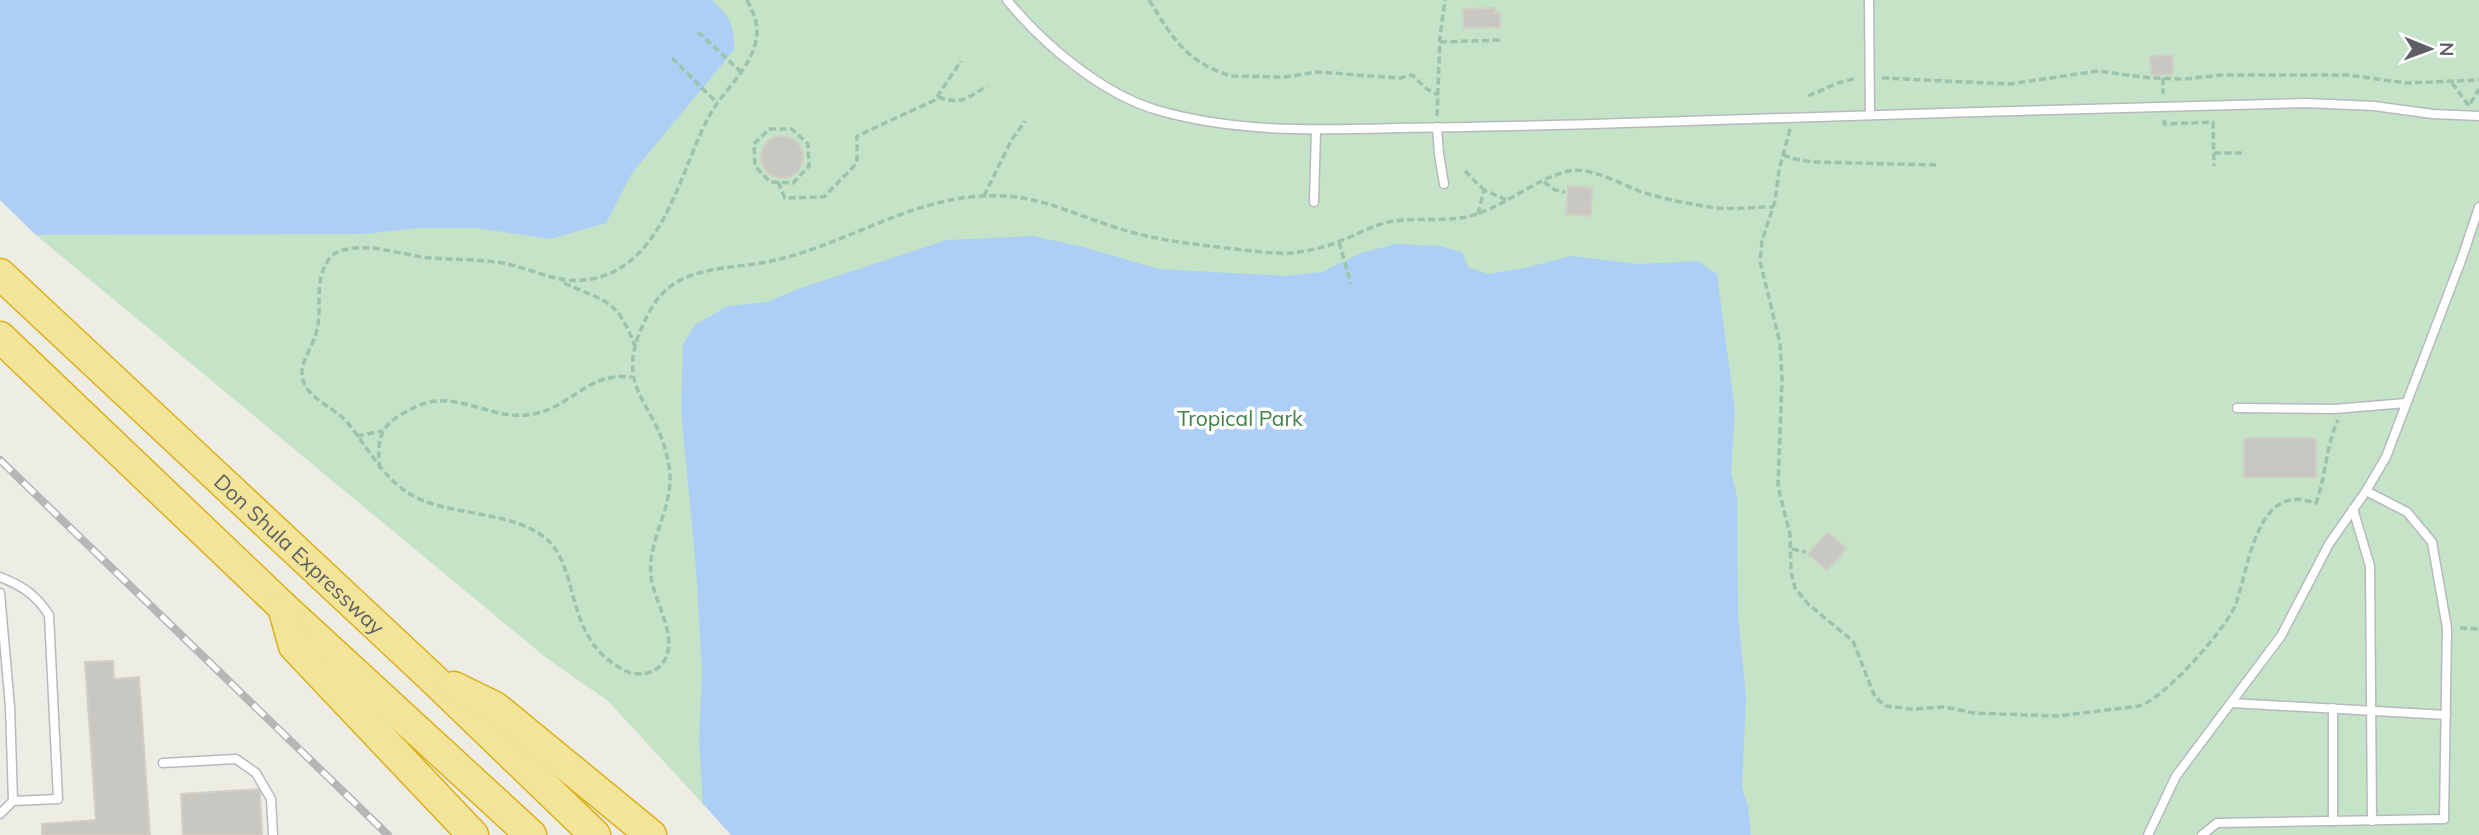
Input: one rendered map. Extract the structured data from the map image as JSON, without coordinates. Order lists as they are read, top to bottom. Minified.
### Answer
{"streets":{"highway":["Don Shula Expressway"]},"parks":["Tropical Park"],"north":"right"}
